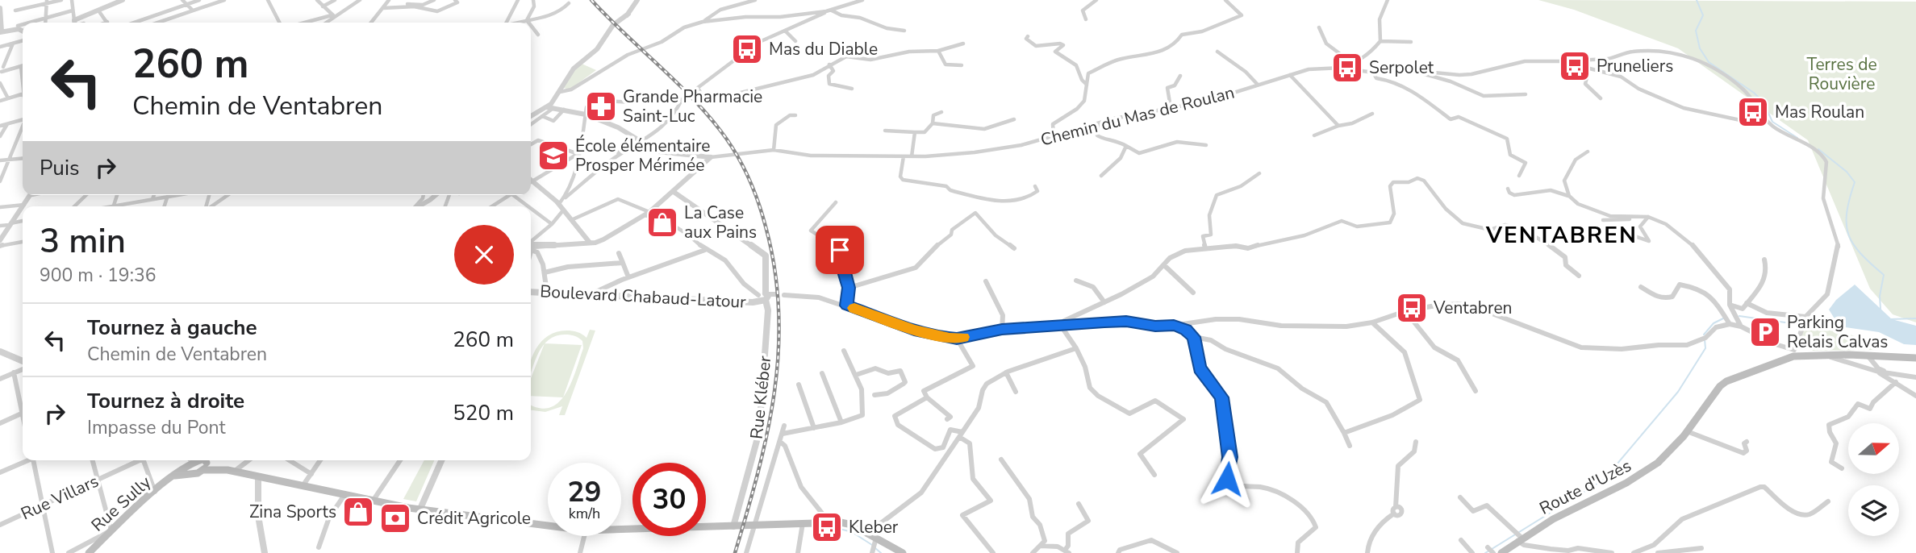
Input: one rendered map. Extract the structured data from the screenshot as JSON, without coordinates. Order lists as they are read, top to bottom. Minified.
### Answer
{"streets":{"main road":["Route d'Uzès","Rue Sully"],"street":["Chemin du Mas de Roulan","Boulevard Chabaud-Latour","Rue Kléber","Rue Villars"]},"crossings":[["Boulevard Chabaud-Latour","Rue Kléber"],["Rue Kléber","Rue Sully"]],"districts":["VENTABREN"],"parks":["Terres de Rouvière"],"places":{"bus stop":["Mas du Diable","Pruneliers","Serpolet","Mas Roulan","Ventabren","Kleber"],"pharmacy":["Grande Pharmacie Saint-Luc"],"school or university":["École élémentaire Prosper Mérimée"],"shop":["La Case aux Pains","Zina Sports"],"parking":["Parking Relais Calvas"],"bank":["Crédit Agricole"]},"north":"right","page":{"turn":["260 m","Chemin de Ventabren"],"then":"Puis","heading":["3 min","900 m · 19:36"],"list":[{"name":"Tournez à gauche","note":"Chemin de Ventabren","value":"260 m"},{"name":"Tournez à droite","note":"Impasse du Pont","value":"520 m"}],"speed":"29 km/h","limit":"30"}}
